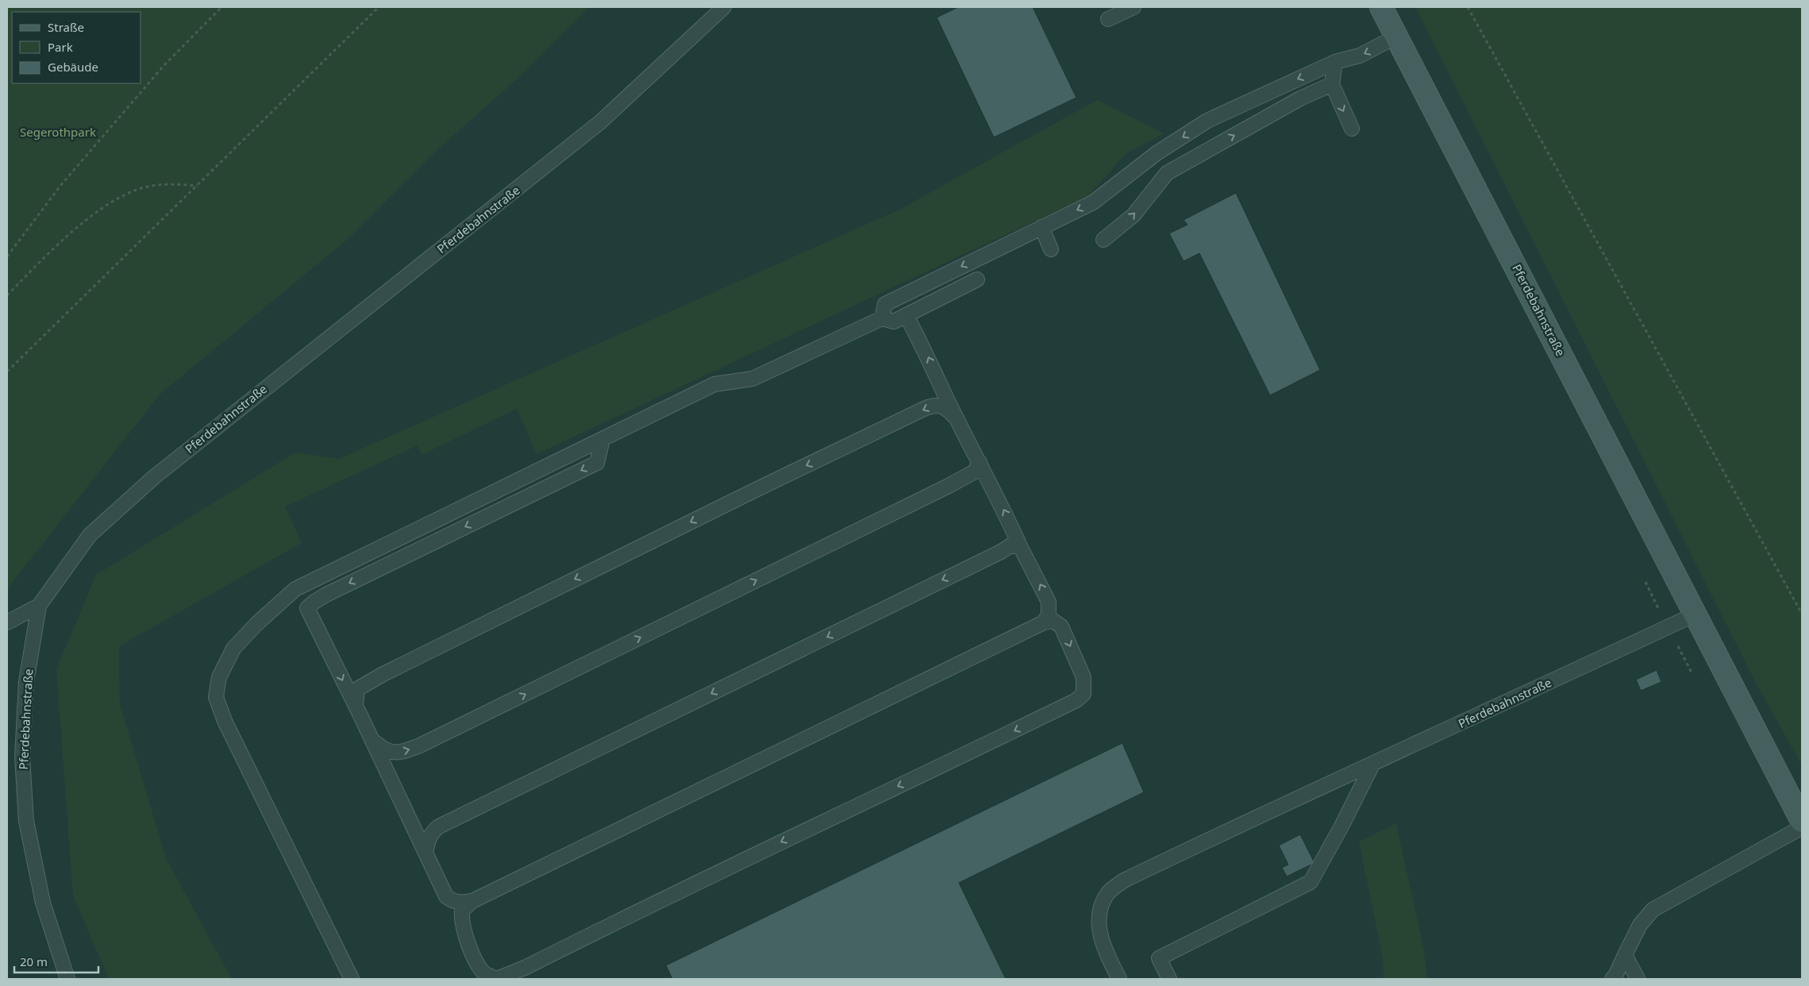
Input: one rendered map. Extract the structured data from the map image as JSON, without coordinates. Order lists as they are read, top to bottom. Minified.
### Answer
{"streets":{"street":["Pferdebahnstraße"]},"parks":["Segerothpark"],"legend":["Straße","Park","Gebäude"],"scale_bar":"20 m"}
